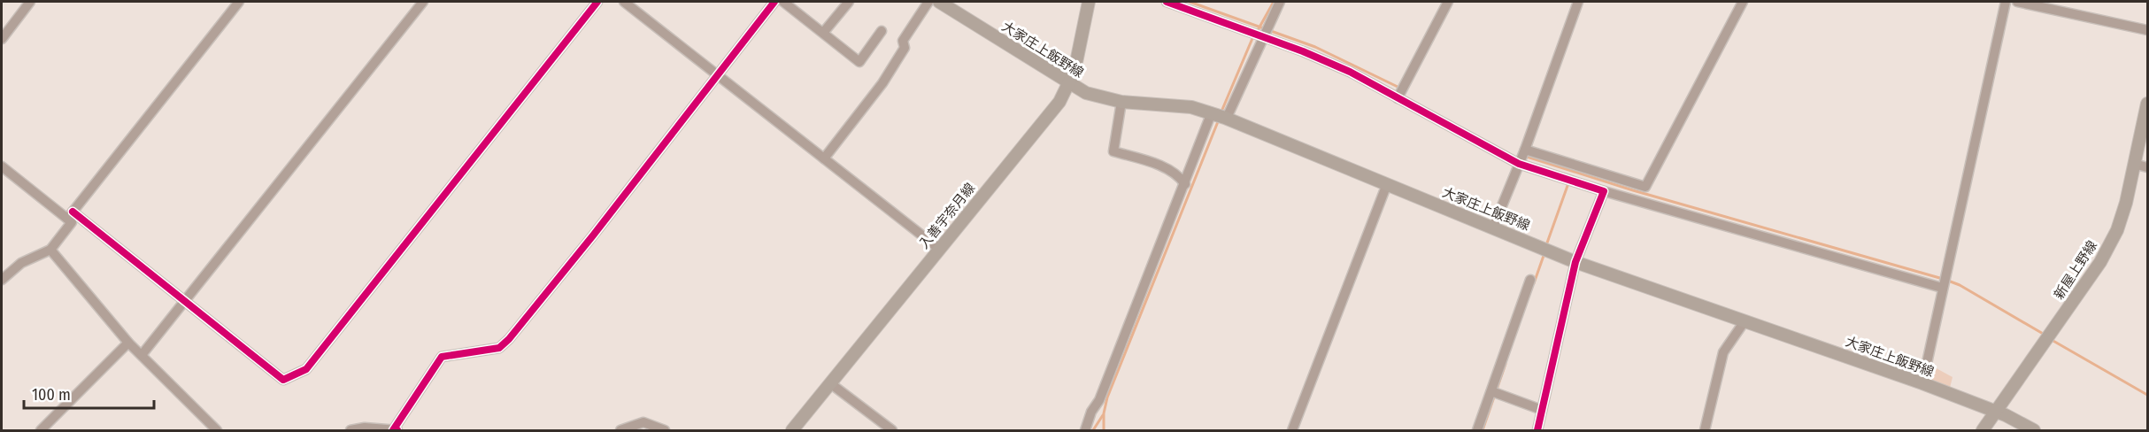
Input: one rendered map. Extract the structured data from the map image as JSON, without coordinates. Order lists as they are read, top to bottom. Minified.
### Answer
{"streets":{"main road":["大家庄上飯野線","入善宇奈月線","新屋上野線"]},"crossings":[["大家庄上飯野線","入善宇奈月線"],["大家庄上飯野線","新屋上野線"]],"scale_bar":"100 m"}
